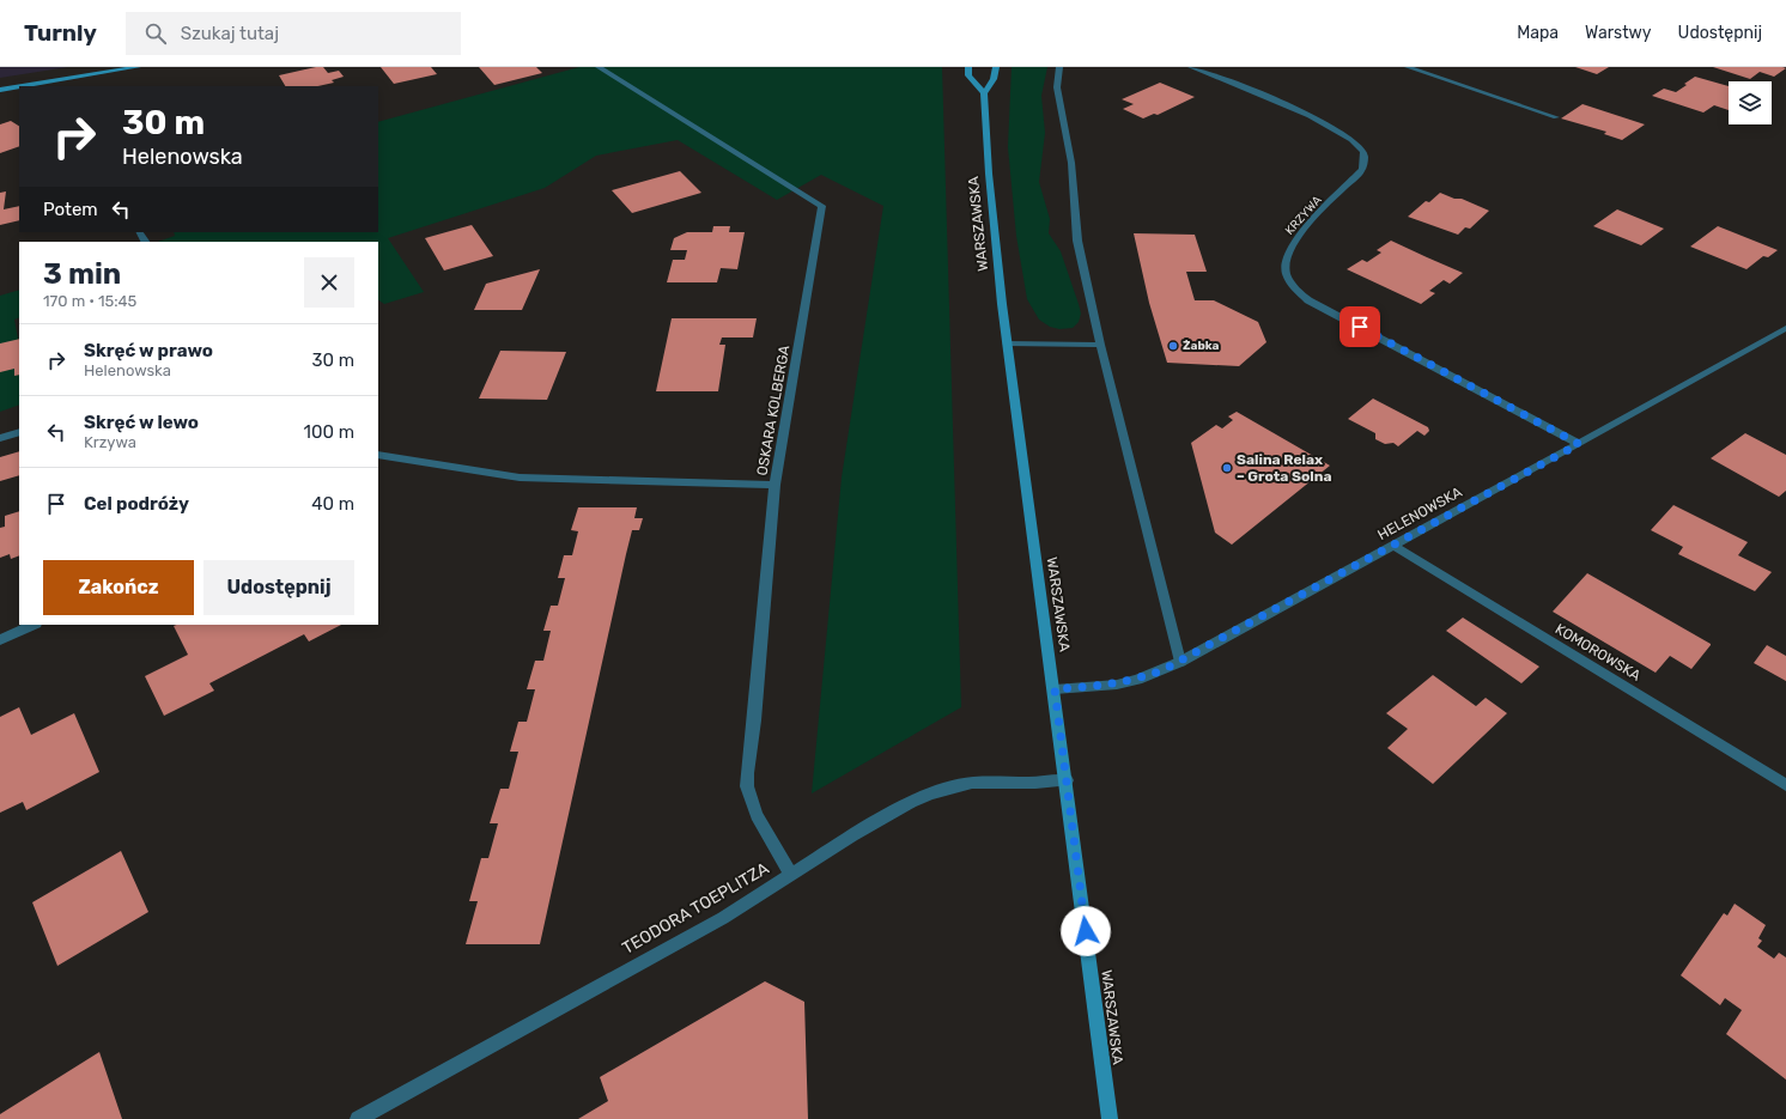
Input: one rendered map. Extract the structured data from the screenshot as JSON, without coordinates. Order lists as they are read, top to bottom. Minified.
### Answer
{"streets":{"main road":["WARSZAWSKA"],"street":["KRZYWA","OSKARA KOLBERGA","HELENOWSKA","KOMOROWSKA","TEODORA TOEPLITZA"]},"crossings":[["KRZYWA","HELENOWSKA"],["WARSZAWSKA","HELENOWSKA"],["WARSZAWSKA","TEODORA TOEPLITZA"],["OSKARA KOLBERGA","TEODORA TOEPLITZA"],["HELENOWSKA","KOMOROWSKA"]],"places":["Żabka","Salina Relax – Grota Solna"],"page":{"header":"Turnly","search":"Szukaj tutaj","nav":["Mapa","Warstwy","Udostępnij"],"turn":["30 m","Helenowska"],"then":"Potem","heading":["3 min","170 m · 15:45"],"list":[{"name":"Skręć w prawo","note":"Helenowska","value":"30 m"},{"name":"Skręć w lewo","note":"Krzywa","value":"100 m"},{"name":"Cel podróży","value":"40 m"}],"buttons":["Zakończ","Udostępnij"]}}
